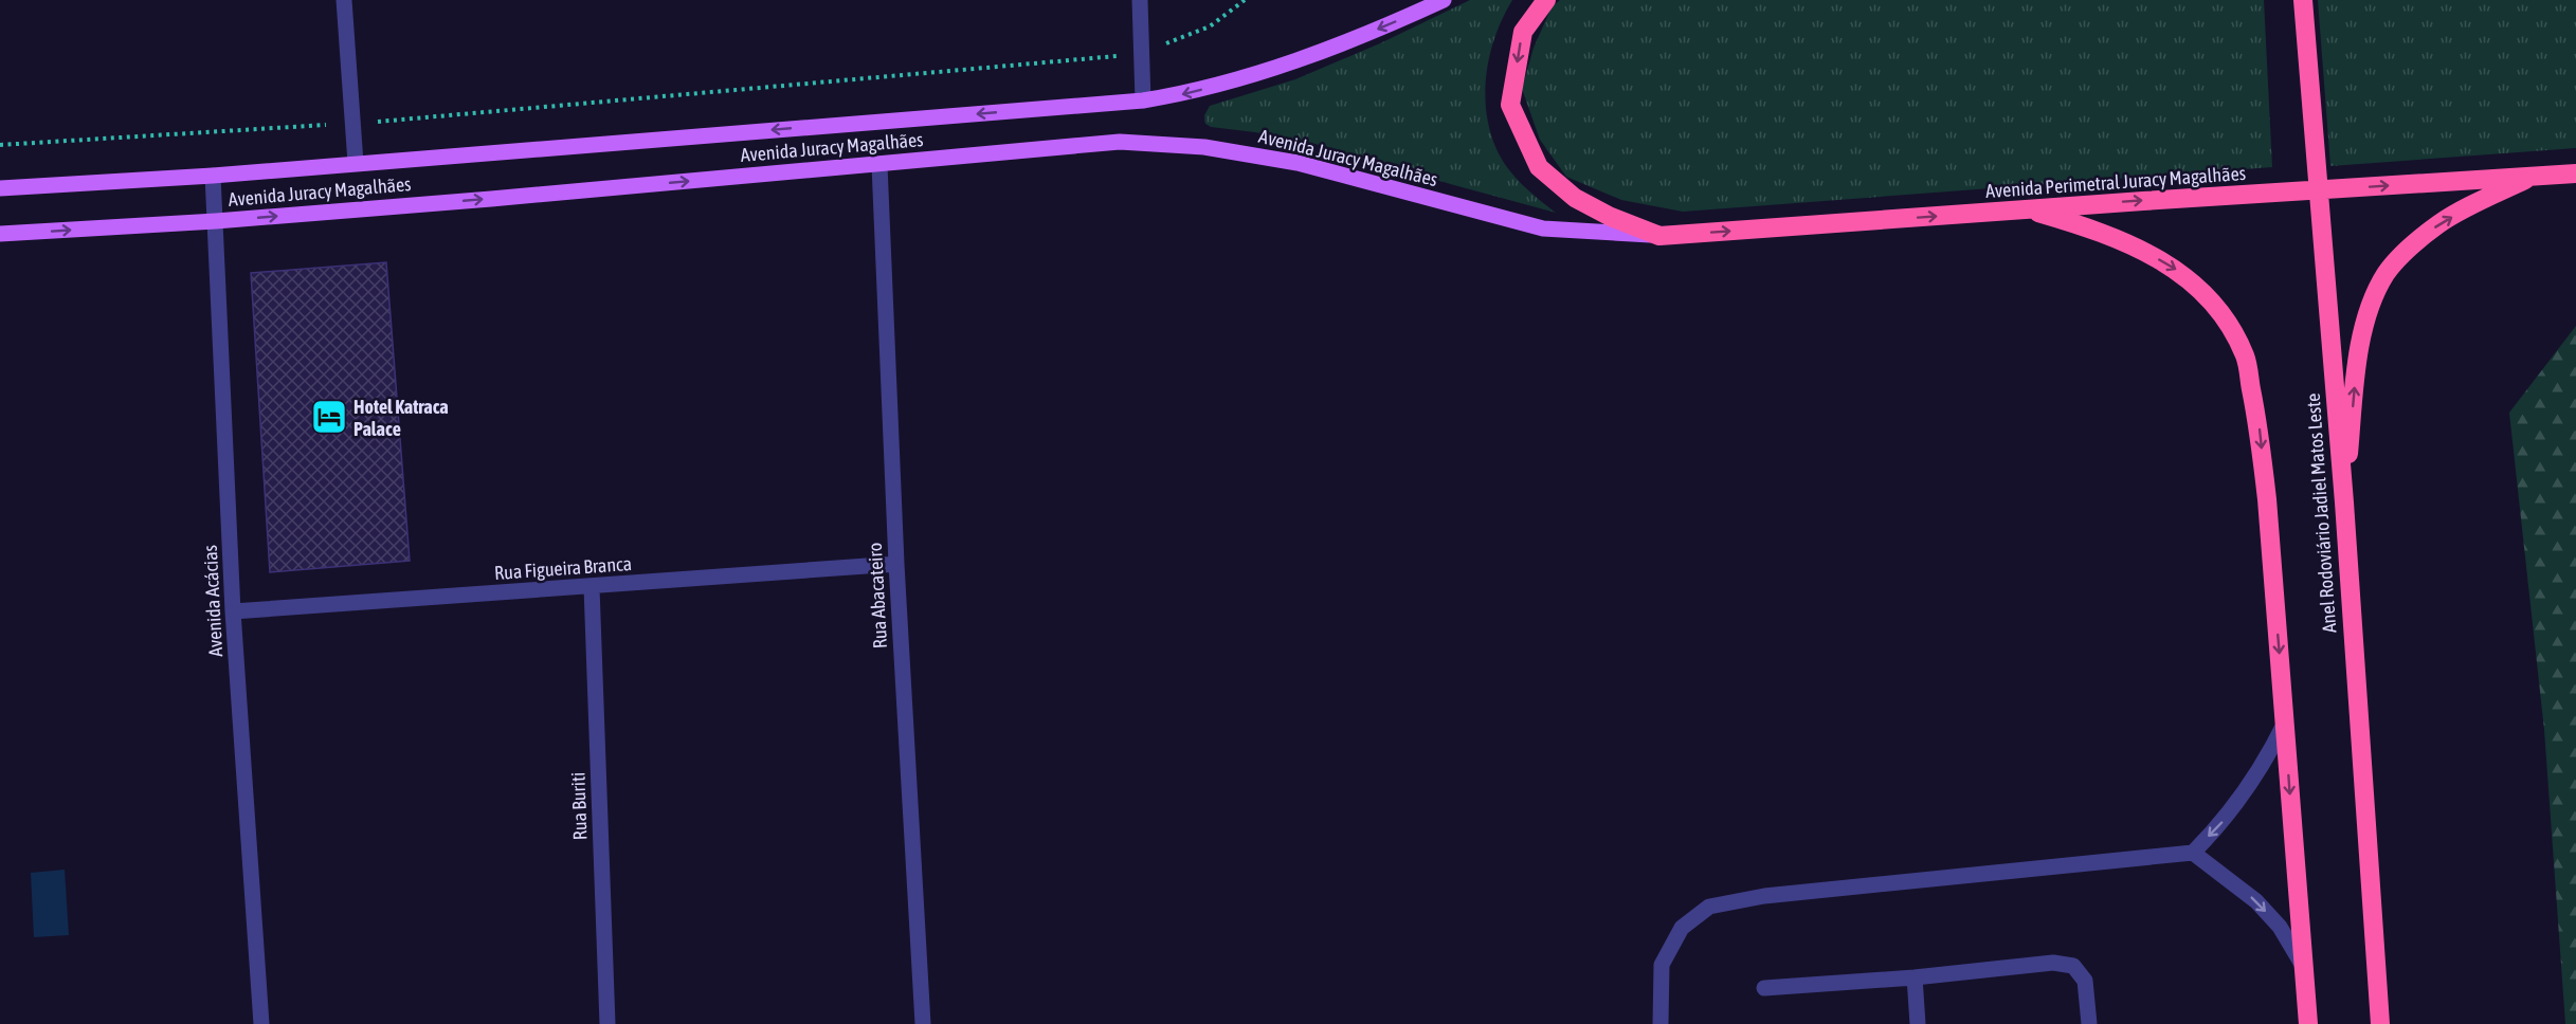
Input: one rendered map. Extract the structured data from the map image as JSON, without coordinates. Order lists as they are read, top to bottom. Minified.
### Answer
{"streets":{"highway":["Avenida Perimetral Juracy Magalhães","Anel Rodoviário Jadiel Matos Leste"],"main road":["Avenida Juracy Magalhães"],"street":["Rua Figueira Branca","Rua Abacateiro","Avenida Acácias","Rua Buriti"]},"crossings":[["Avenida Juracy Magalhães","Avenida Perimetral Juracy Magalhães"],["Avenida Juracy Magalhães","Rua Abacateiro"],["Avenida Juracy Magalhães","Avenida Acácias"],["Avenida Perimetral Juracy Magalhães","Anel Rodoviário Jadiel Matos Leste"],["Rua Figueira Branca","Rua Abacateiro"],["Rua Figueira Branca","Avenida Acácias"],["Rua Figueira Branca","Rua Buriti"]],"one_way":["Avenida Perimetral Juracy Magalhães"],"places":{"hotel":["Hotel Katraca Palace"]}}
